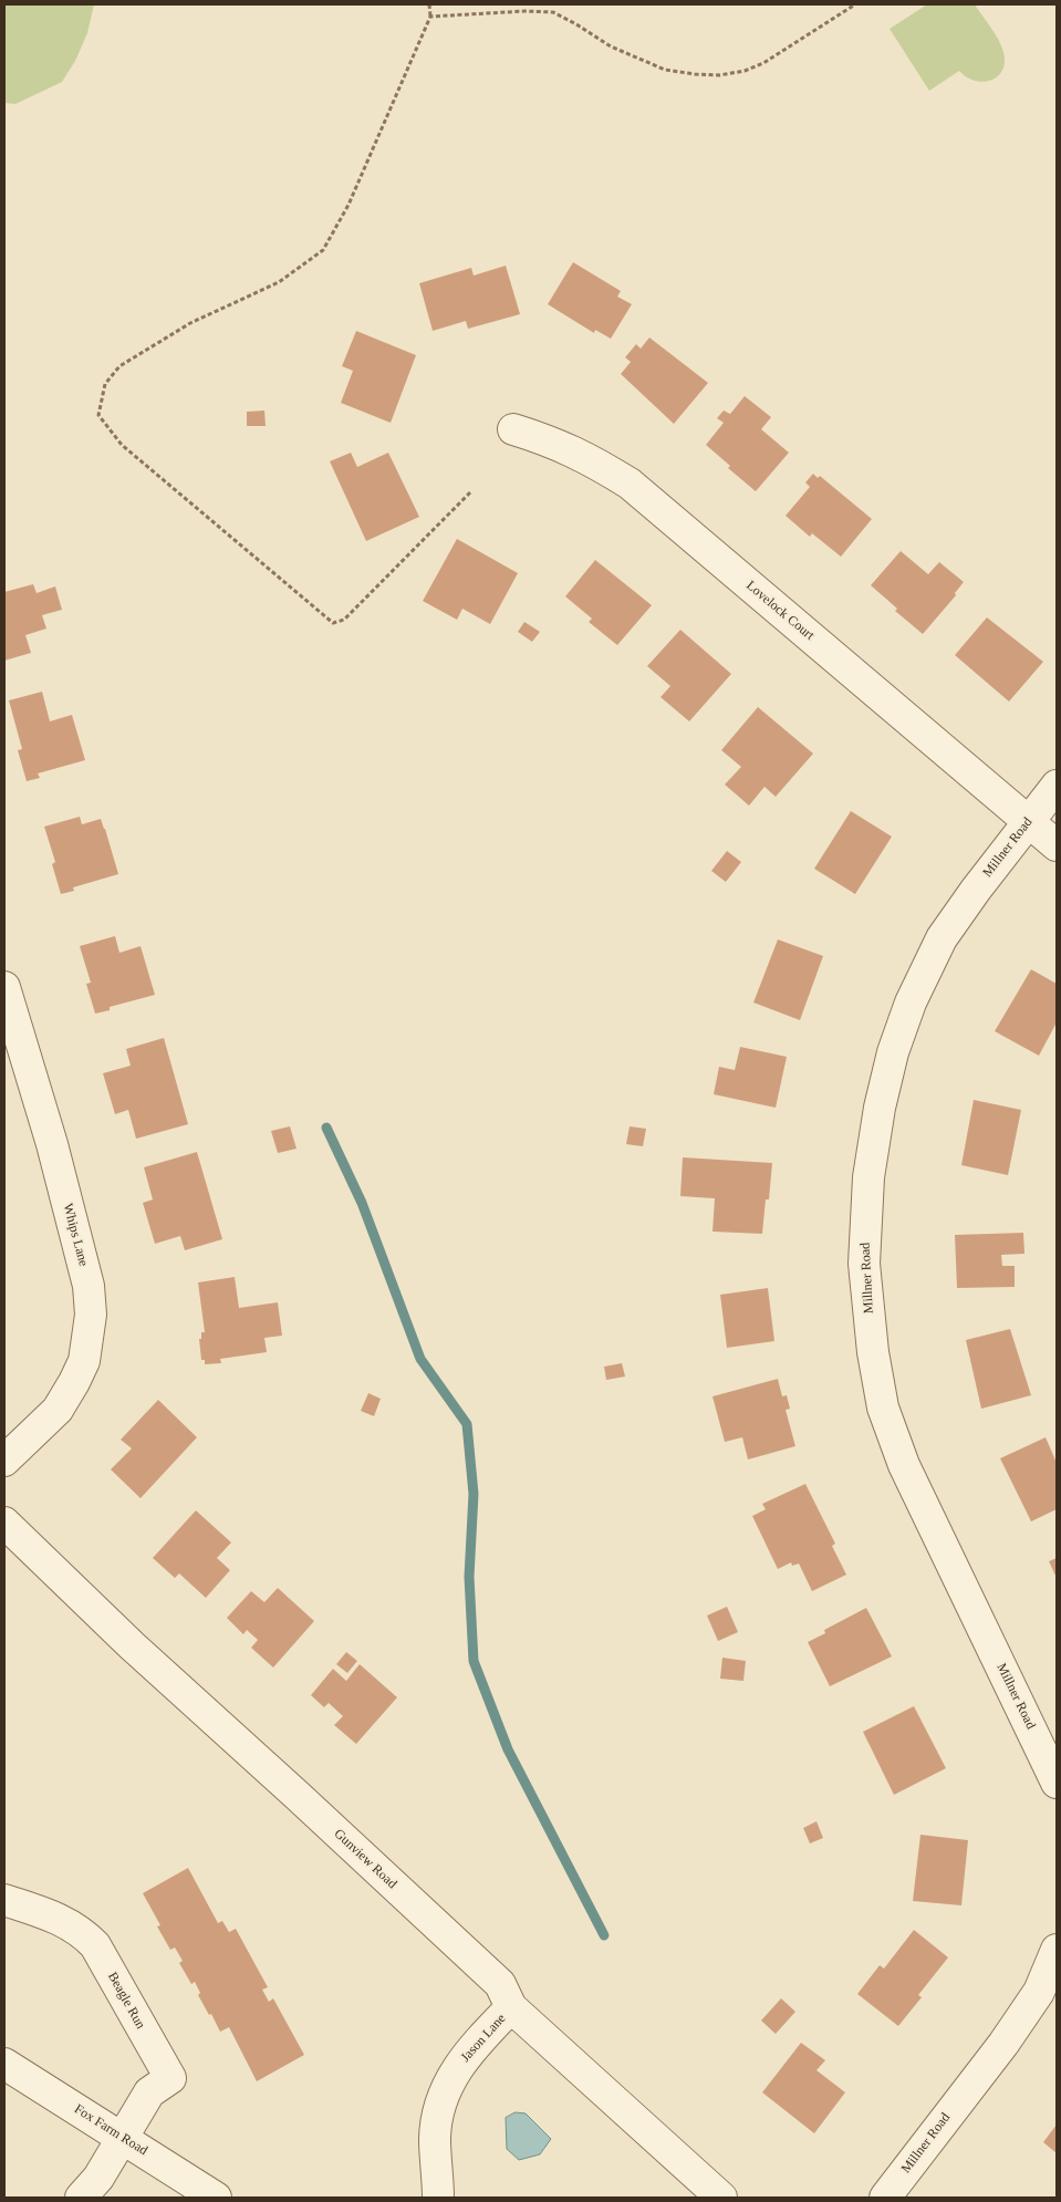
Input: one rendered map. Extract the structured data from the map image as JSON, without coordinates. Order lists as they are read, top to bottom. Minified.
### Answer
{"streets":{"street":["Lovelock Court","Millner Road","Whips Lane","Gunview Road","Beagle Run","Jason Lane","Fox Farm Road"]},"crossings":[["Lovelock Court","Millner Road"],["Gunview Road","Jason Lane"],["Beagle Run","Fox Farm Road"]]}
